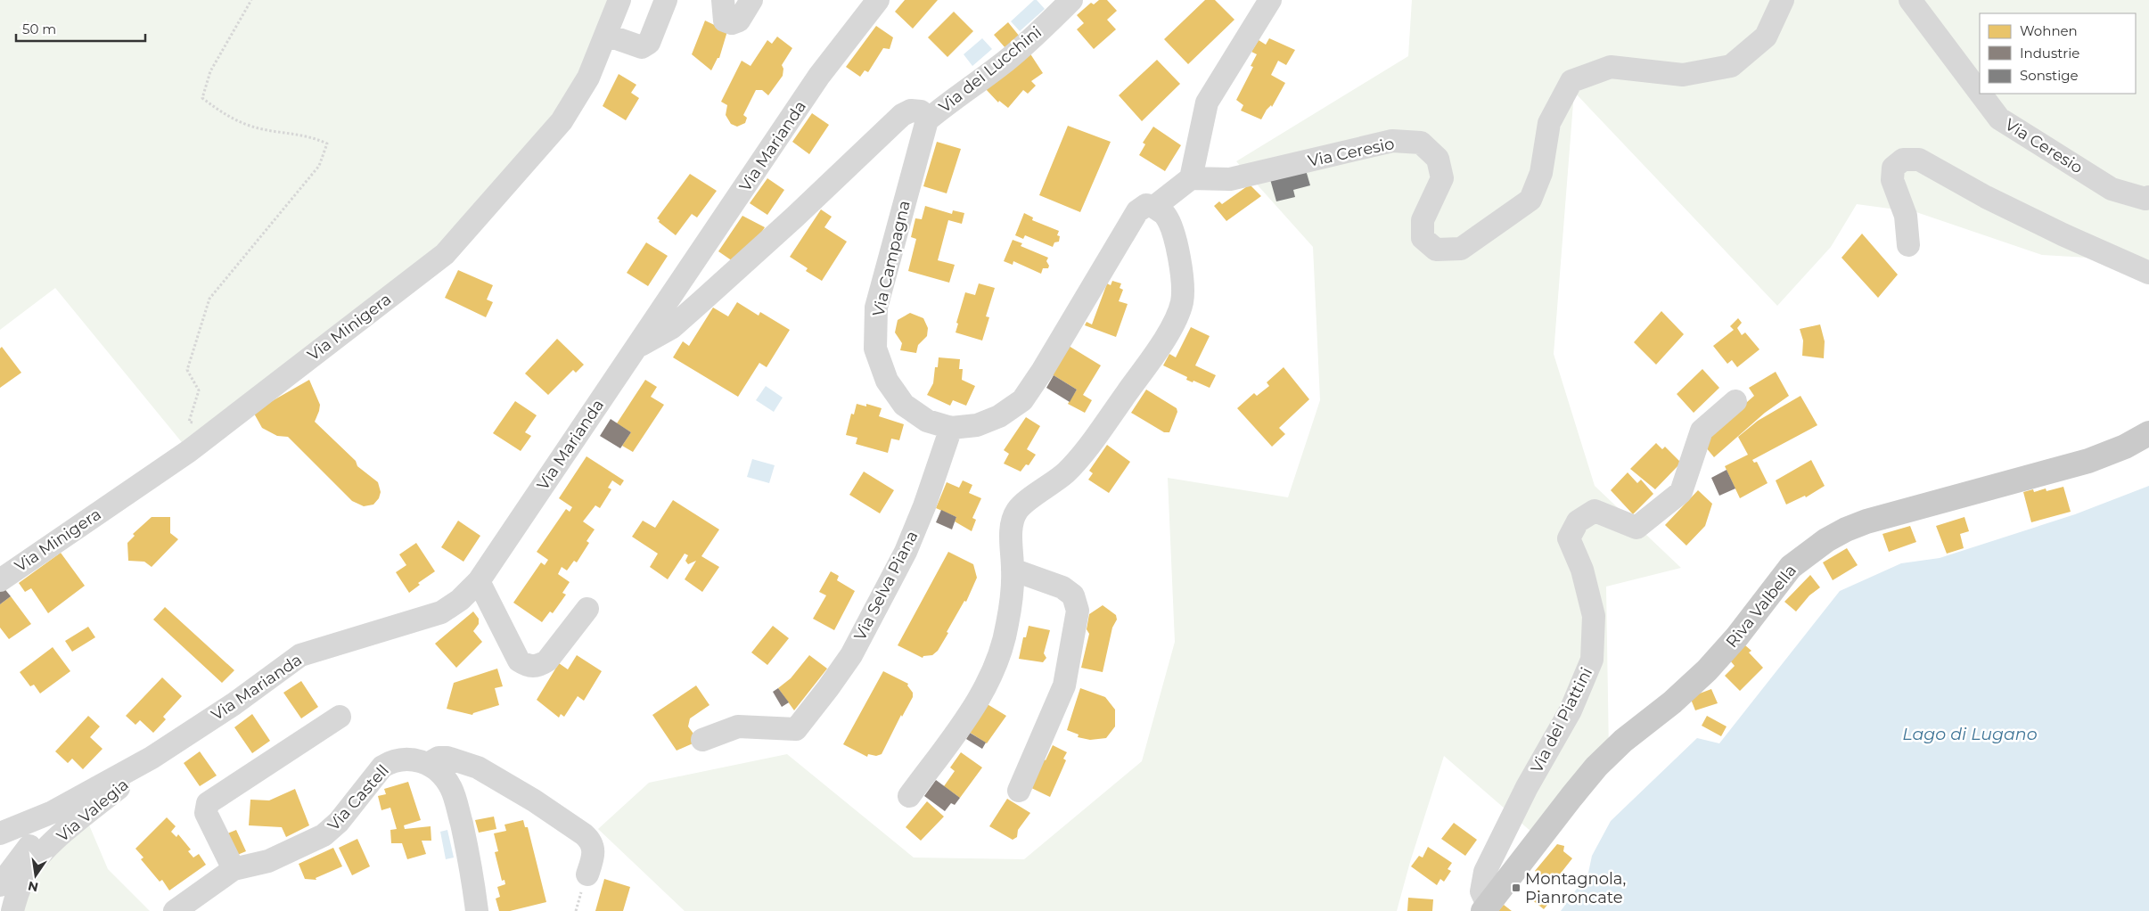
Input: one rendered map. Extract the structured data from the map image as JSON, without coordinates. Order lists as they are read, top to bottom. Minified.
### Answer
{"streets":{"main road":["Riva Valbella"],"street":["Via dei Lucchini","Via Marianda","Via Ceresio","Via Campagna","Via Minigera","Via Selva Piana","Via dei Piattini","Via Castell","Via Valegia"]},"crossings":[["Via dei Lucchini","Via Campagna"],["Via Marianda","Via Valegia"],["Via Ceresio","Via Campagna"],["Via Campagna","Via Selva Piana"],["Riva Valbella","Via dei Piattini"]],"water":["Lago di Lugano"],"places":{"transit":["Montagnola, Pianroncate"]},"legend":["Wohnen","Industrie","Sonstige"],"scale_bar":"50 m","north":"bottom"}
